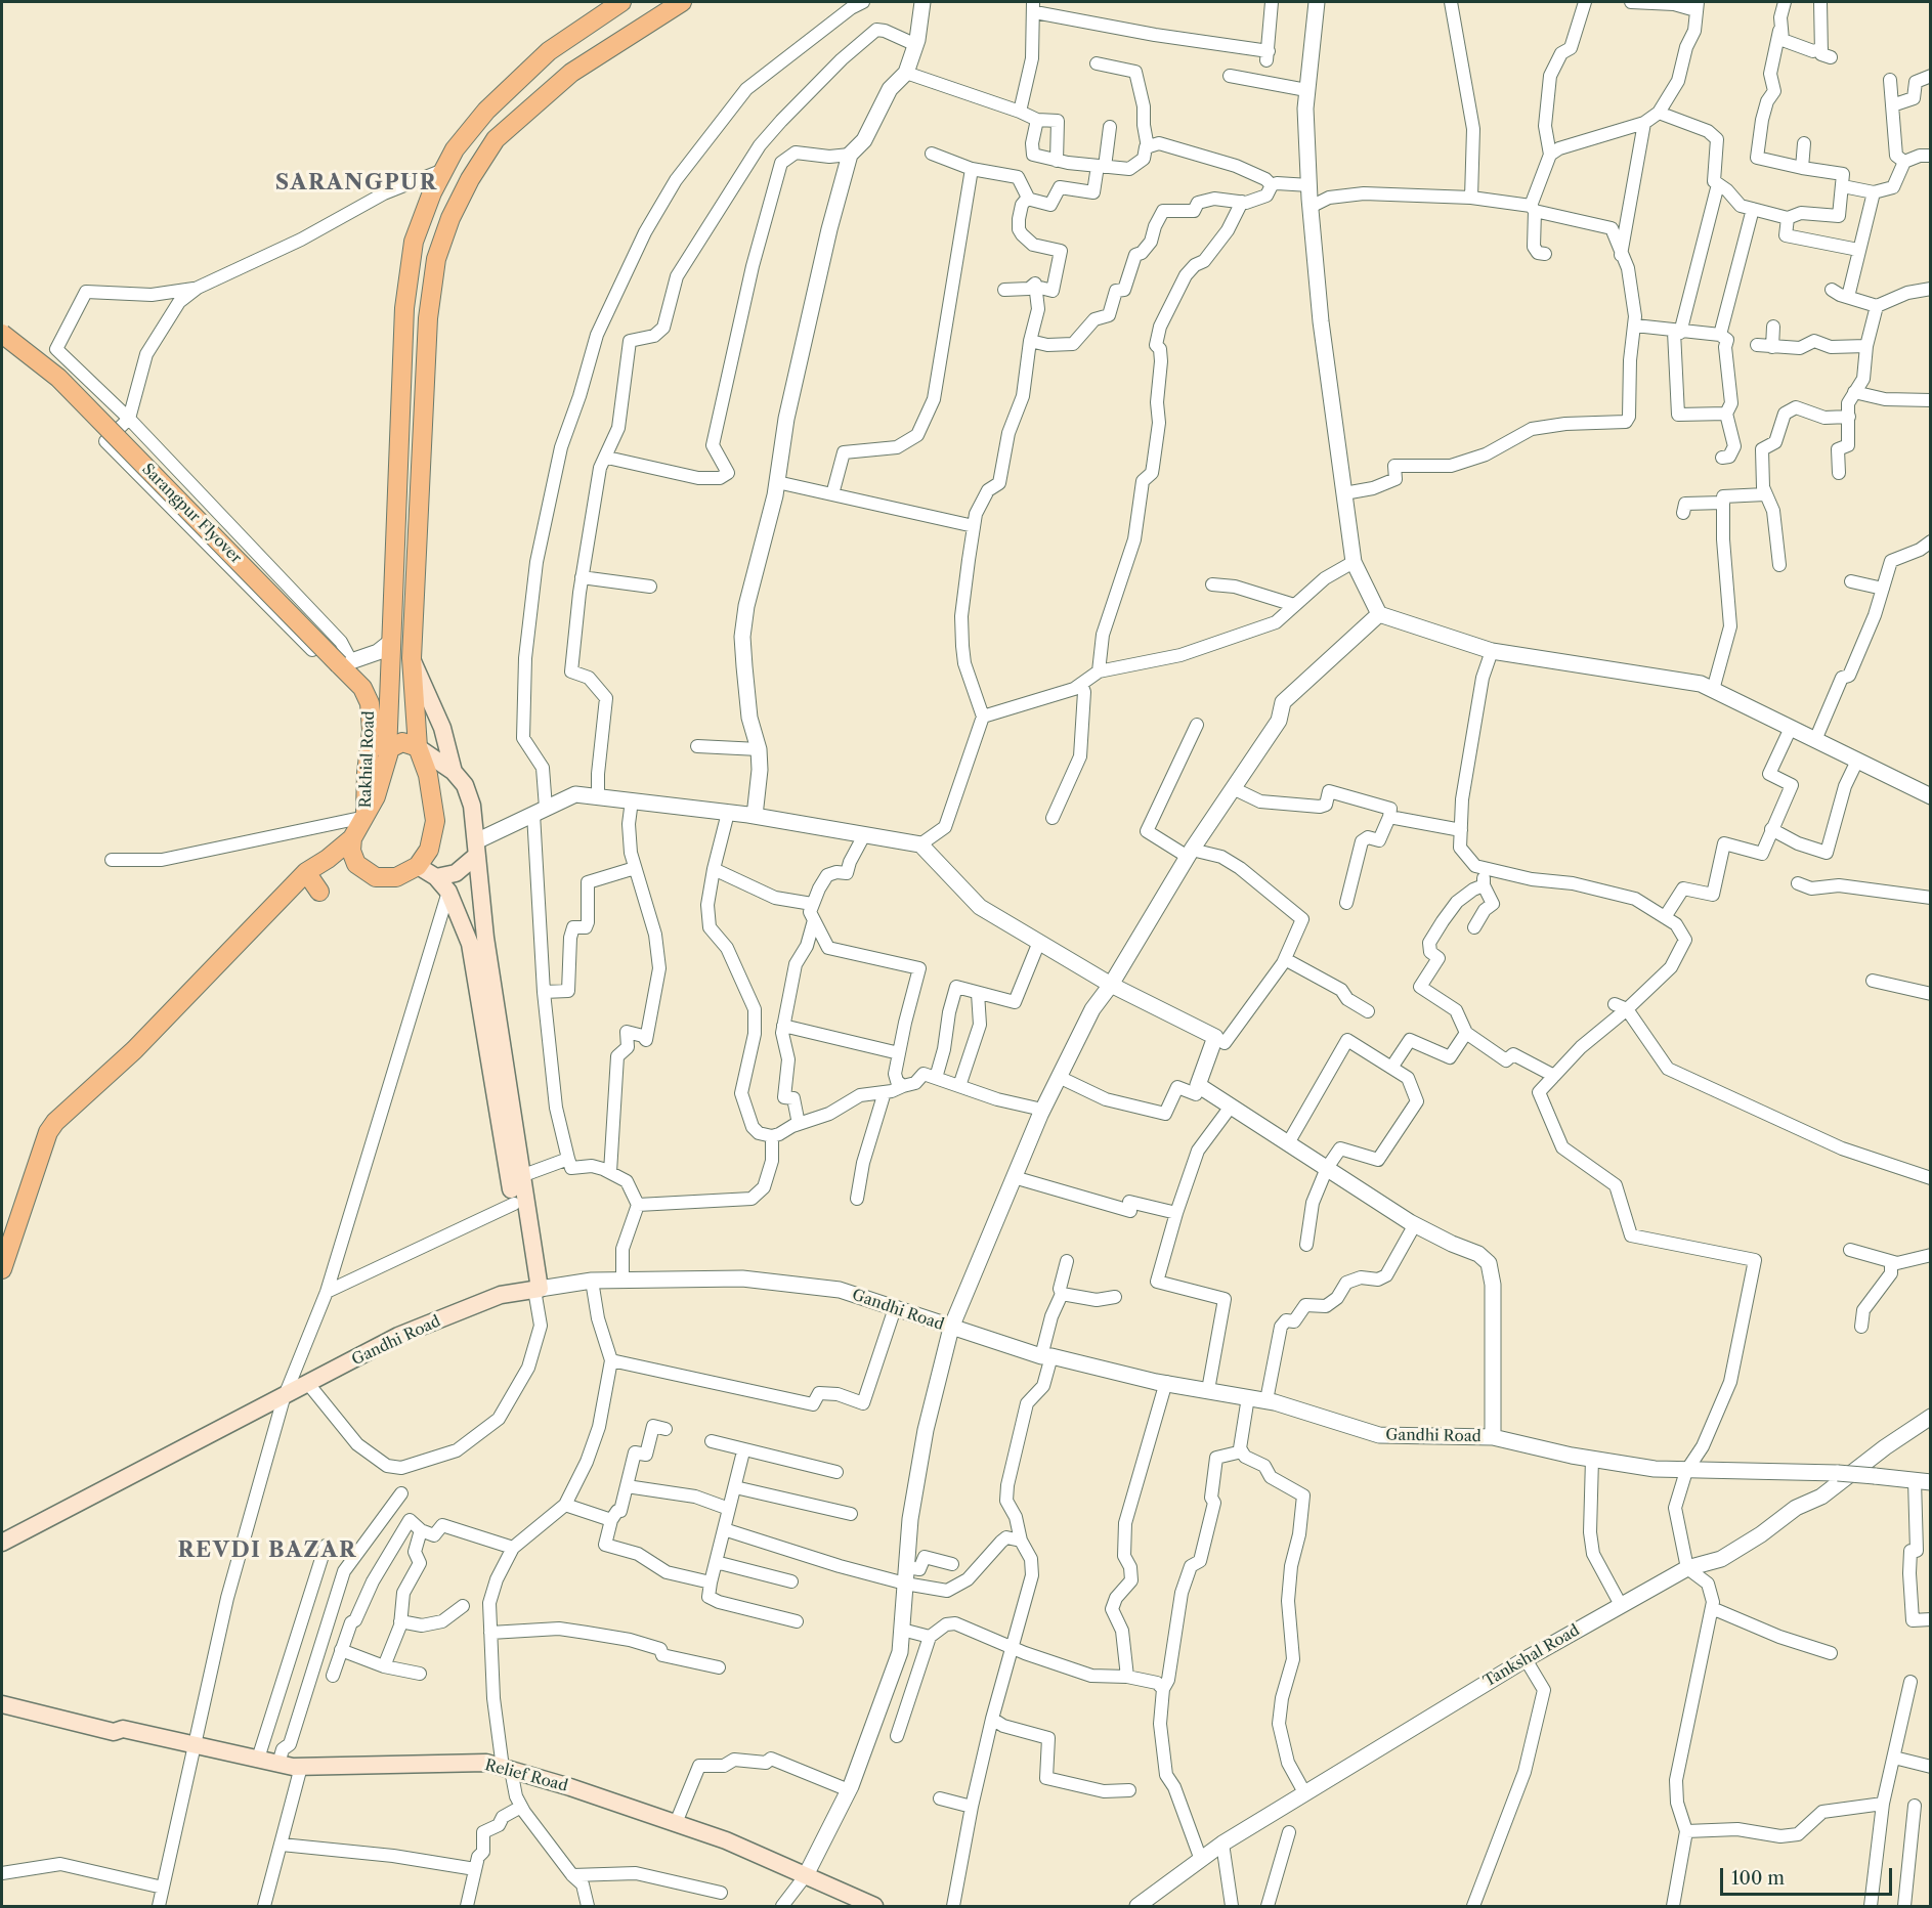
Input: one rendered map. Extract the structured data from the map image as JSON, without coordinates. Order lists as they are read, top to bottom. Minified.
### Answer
{"streets":{"main road":["Sarangpur Flyover","Rakhial Road","Gandhi Road","Relief Road"],"street":["Tankshal Road"]},"crossings":[["Sarangpur Flyover","Rakhial Road"]],"districts":["SARANGPUR","REVDI BAZAR"],"scale_bar":"100 m"}
